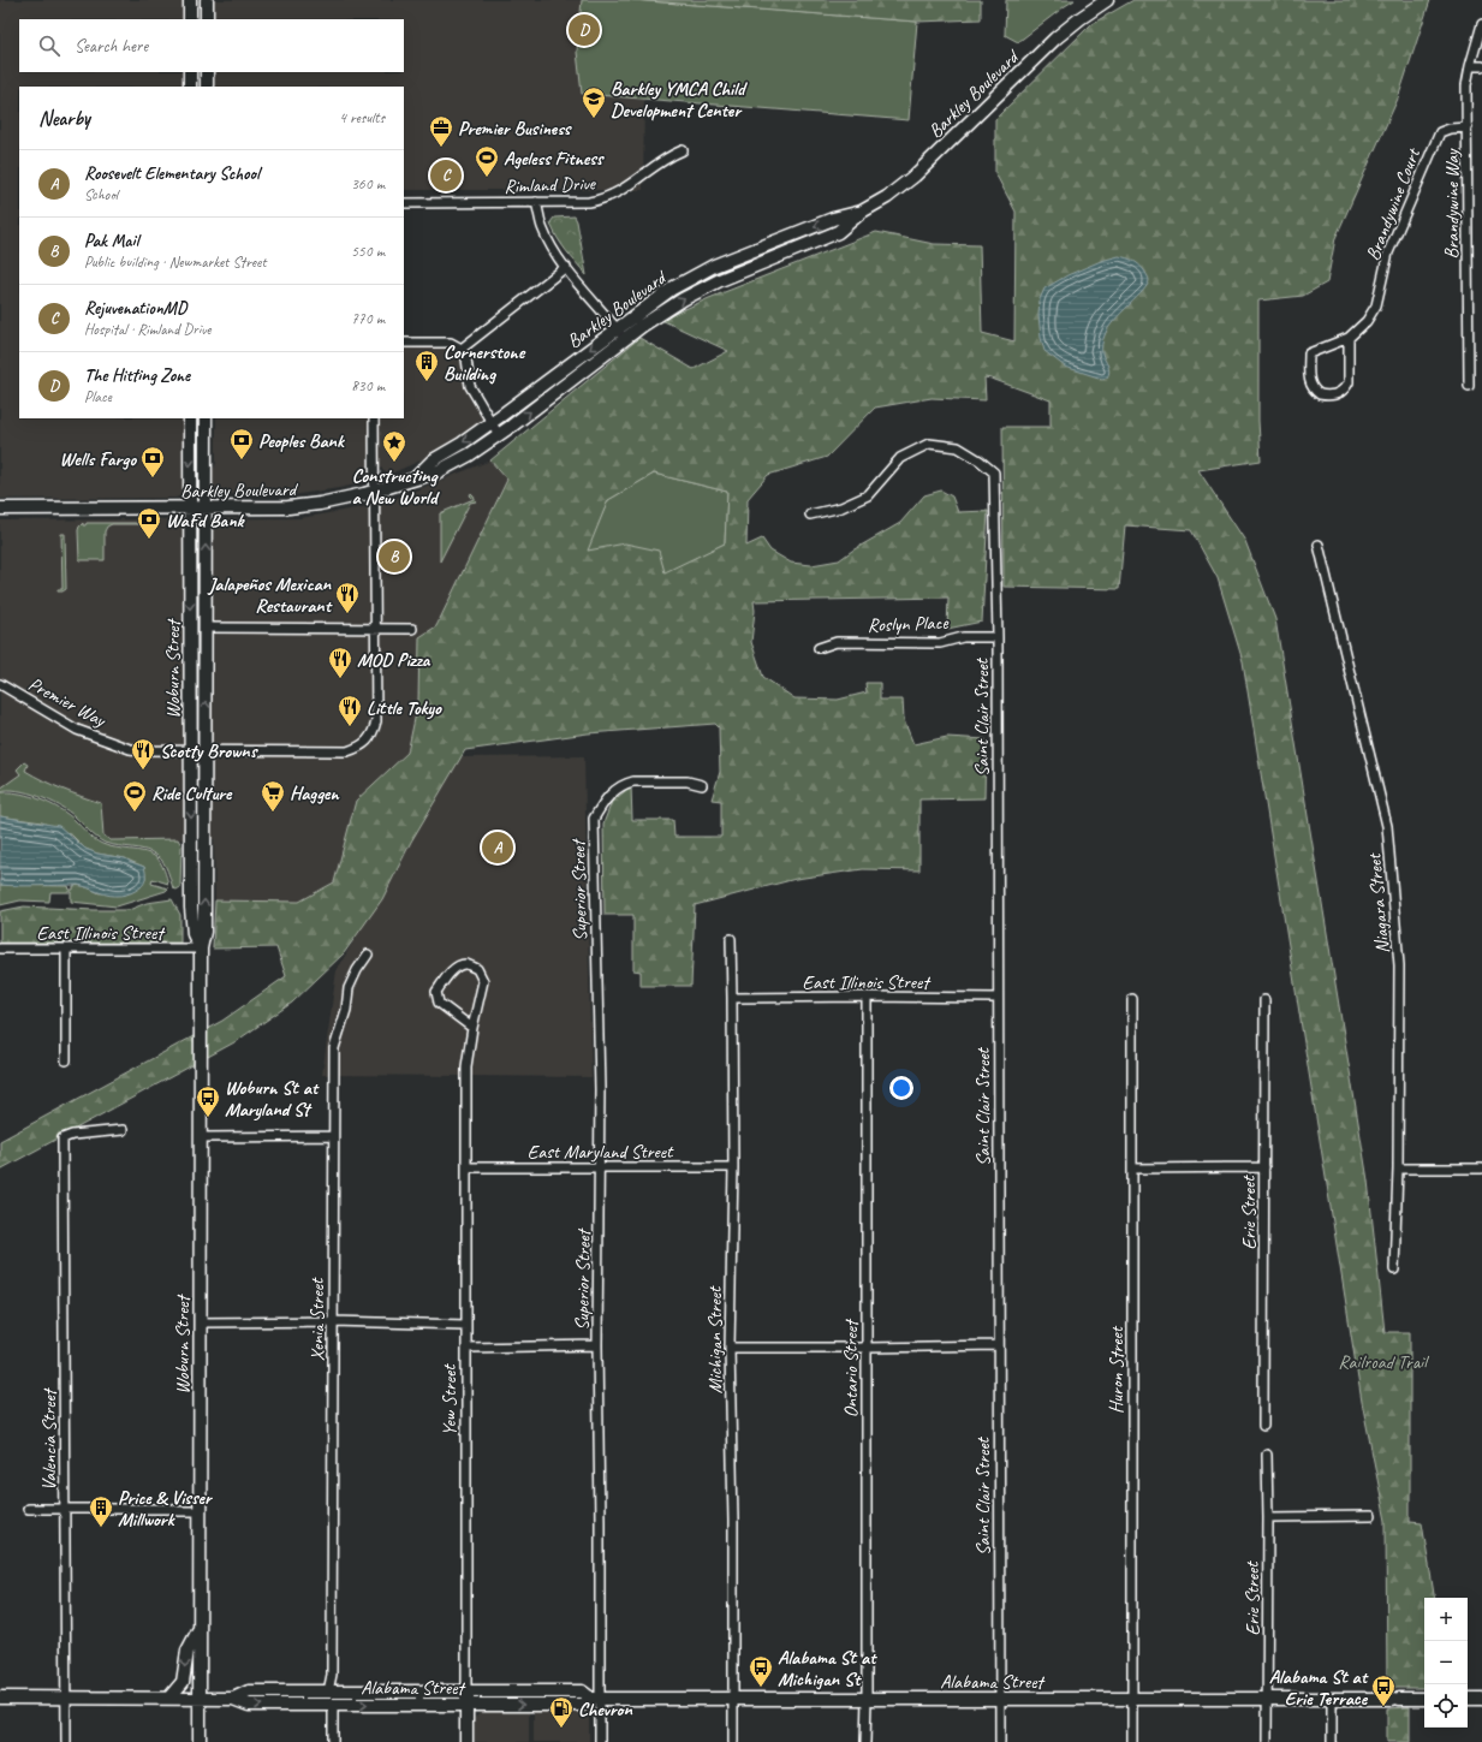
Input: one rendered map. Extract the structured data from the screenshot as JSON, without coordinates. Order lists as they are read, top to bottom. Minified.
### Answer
{"streets":{"main road":["Barkley Boulevard","Woburn Street","Yew Street","Alabama Street"],"street":["Rimland Drive","Brandywine Court","Brandywine Way","Roslyn Place","Premier Way","Saint Clair Street","Superior Street","Niagara Street","East Illinois Street","East Maryland Street","Erie Street","Xenia Street","Michigan Street","Ontario Street","Huron Street","Valencia Street"]},"crossings":[["Barkley Boulevard","Woburn Street"],["Barkley Boulevard","Premier Way"],["Brandywine Court","Brandywine Way"],["Roslyn Place","Saint Clair Street"],["Woburn Street","Premier Way"],["Woburn Street","East Illinois Street"],["Woburn Street","Alabama Street"],["Saint Clair Street","East Illinois Street"],["Saint Clair Street","Alabama Street"],["Superior Street","East Maryland Street"],["Superior Street","Alabama Street"],["East Illinois Street","Michigan Street"],["East Illinois Street","Ontario Street"],["East Maryland Street","Michigan Street"],["East Maryland Street","Yew Street"],["Erie Street","Alabama Street"],["Xenia Street","Alabama Street"],["Michigan Street","Alabama Street"],["Ontario Street","Alabama Street"],["Huron Street","Alabama Street"],["Yew Street","Alabama Street"],["Valencia Street","Alabama Street"]],"parks":["Railroad Trail"],"places":{"school or university":["Barkley YMCA Child Development Center"],"office":["Premier Business"],"sports":["Ageless Fitness","Ride Culture"],"building":["Cornerstone Building","Price & Visser Millwork"],"bank":["Peoples Bank","Wells Fargo","WaFd Bank"],"place":["Constructing a New World"],"restaurant":["Jalapeños Mexican Restaurant","MOD Pizza","Little Tokyo","Scotty Browns"],"supermarket":["Haggen"],"bus stop":["Woburn St at Maryland St","Alabama St at Michigan St","Alabama St at Erie Terrace"],"fuel station":["Chevron"]},"page":{"pins":["D","C","B","A"],"search":"Search here","heading":["Nearby","4 results"],"list":[{"mark":"A","name":"Roosevelt Elementary School","note":"School","value":"360 m"},{"mark":"B","name":"Pak Mail","note":"Public building · Newmarket Street","value":"550 m"},{"mark":"C","name":"RejuvenationMD","note":"Hospital · Rimland Drive","value":"770 m"},{"mark":"D","name":"The Hitting Zone","note":"Place","value":"830 m"}],"map_buttons":["+","−"]}}
